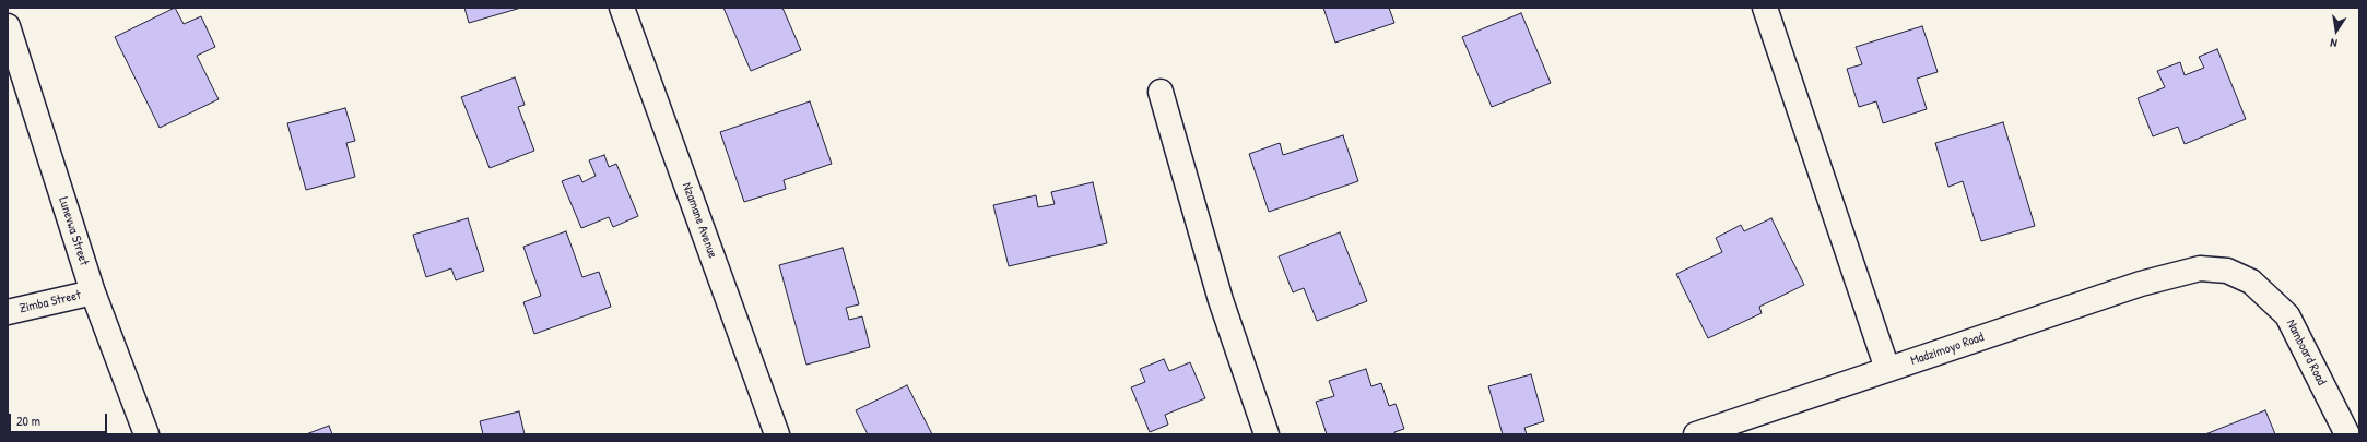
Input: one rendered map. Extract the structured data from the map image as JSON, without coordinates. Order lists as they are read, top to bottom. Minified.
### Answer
{"streets":{"street":["Nzamane Avenue","Lunevwa Street","Zimba Street","Madzimoyo Road","Namboard Road"]},"crossings":[["Lunevwa Street","Zimba Street"],["Madzimoyo Road","Namboard Road"]],"scale_bar":"20 m","north":"bottom"}
